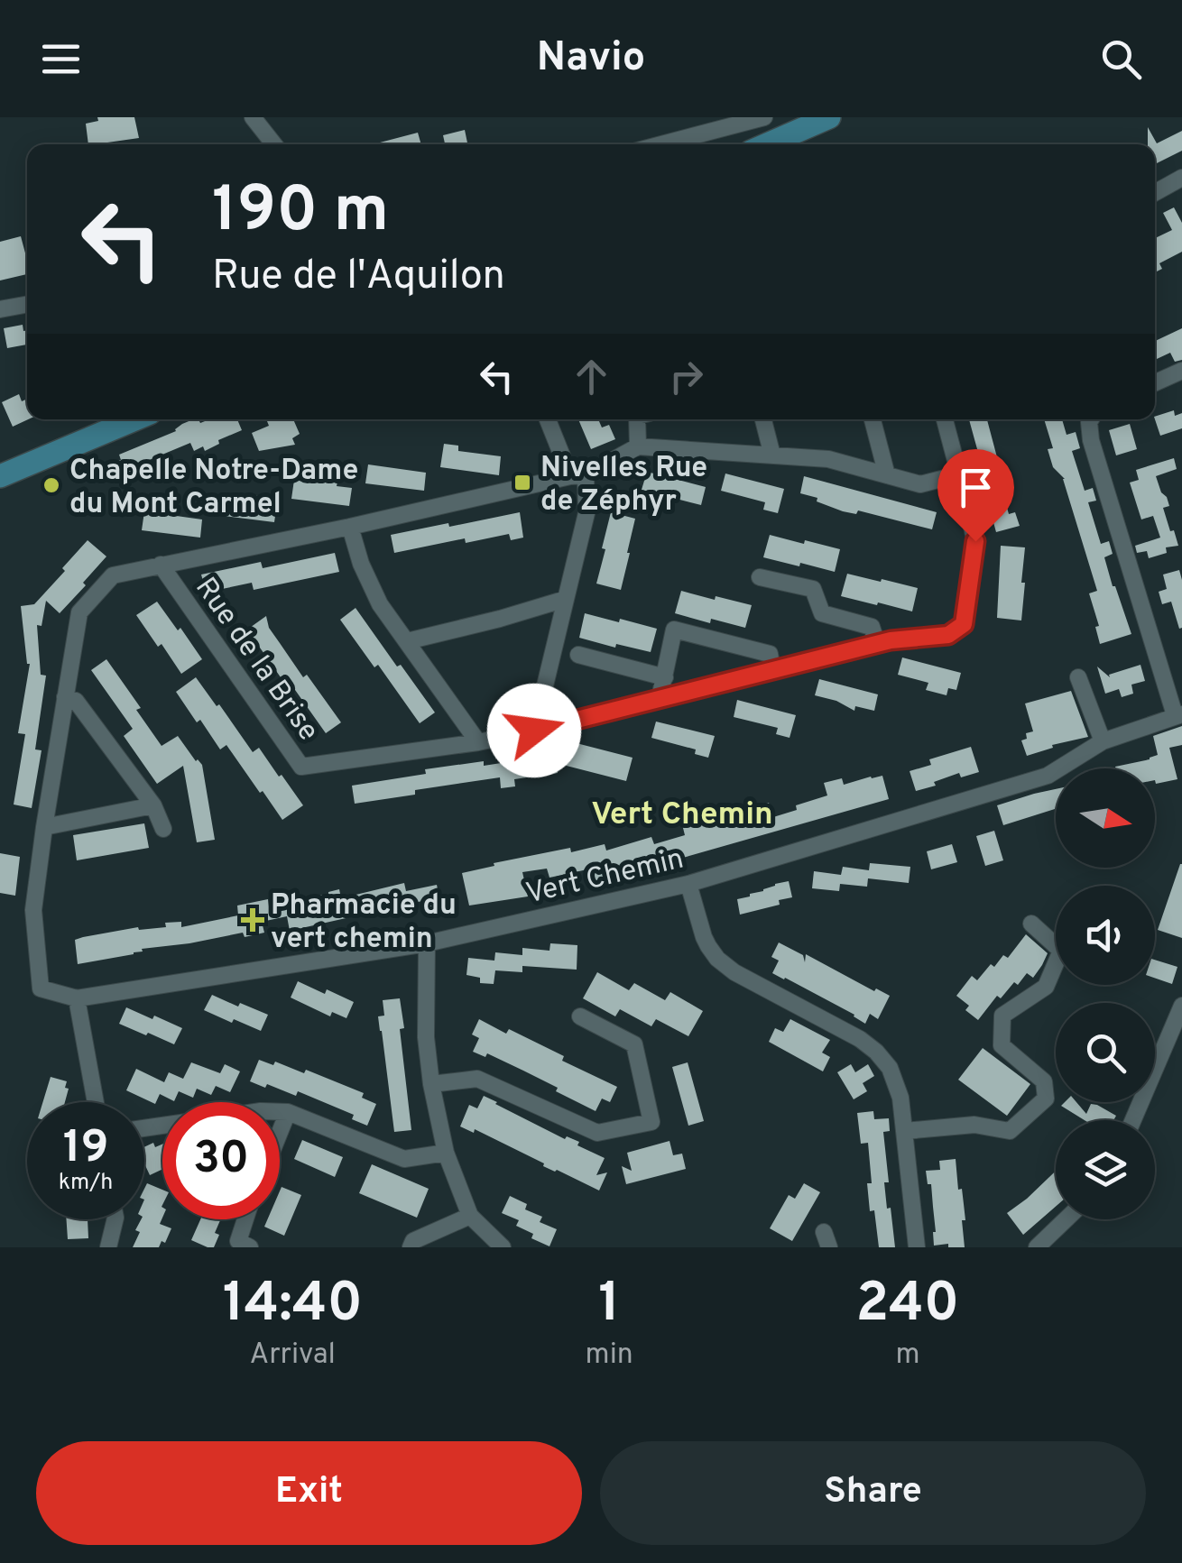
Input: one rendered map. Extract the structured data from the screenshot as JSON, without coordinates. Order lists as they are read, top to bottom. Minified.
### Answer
{"streets":{"street":["Rue de la Brise","Vert Chemin"]},"districts":["Vert Chemin"],"places":{"transit":["Nivelles Rue de Zéphyr"],"other":["Chapelle Notre-Dame du Mont Carmel"],"health":["Pharmacie du vert chemin"]},"north":"right","page":{"header":"Navio","turn":["190 m","Rue de l'Aquilon"],"speed":"19 km/h","limit":"30","eta":["14:40","Arrival","1","min","240","m"],"buttons":["Exit","Share"]}}
